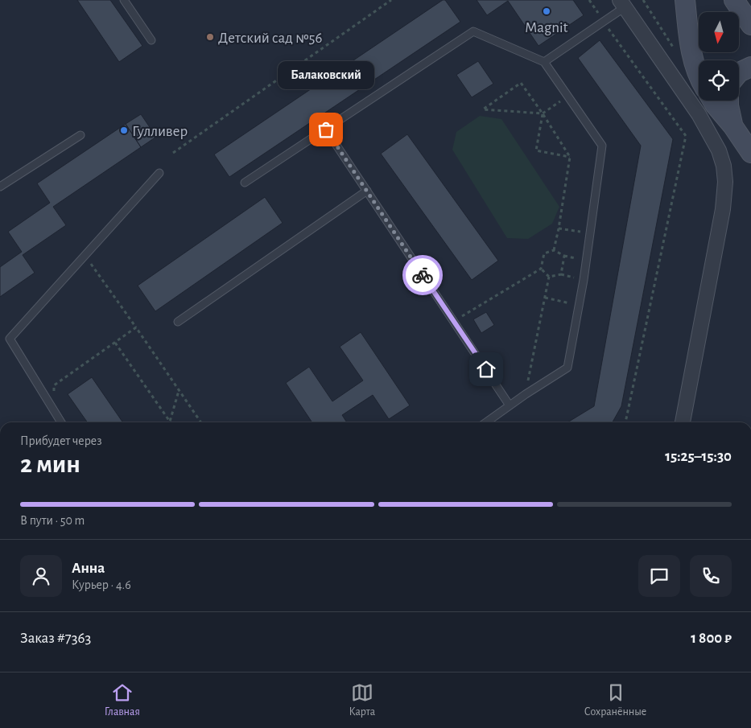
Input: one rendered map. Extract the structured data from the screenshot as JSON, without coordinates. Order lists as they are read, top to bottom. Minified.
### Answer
{"places":["Magnit","Детский сад №56","Балаковский","Гулливер"],"north":"bottom","page":{"bubble":"Балаковский","heading":["2 мин","Прибудет через","15:25–15:30"],"panel":["Анна","Курьер · 4.6","Заказ #7363","1 800 ₽"],"bar":"В пути · 50 m","tabs":["Главная","Карта","Сохранённые"]}}
